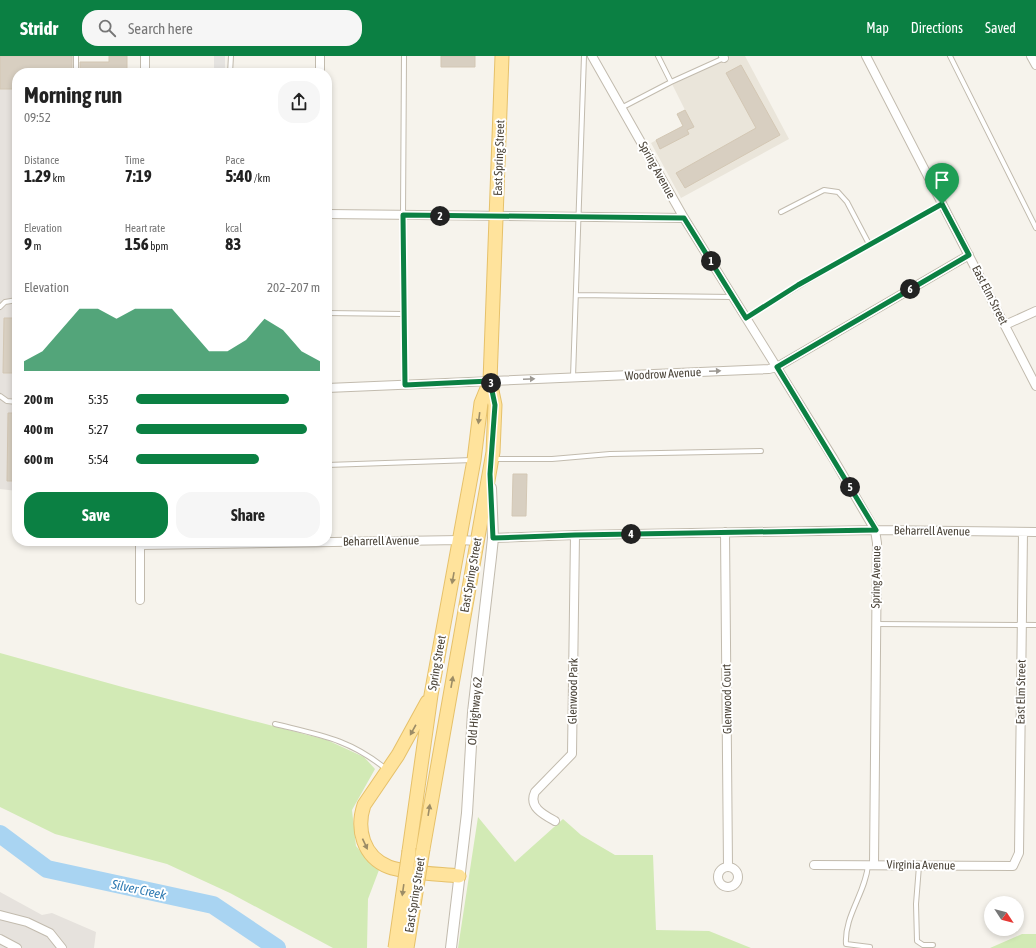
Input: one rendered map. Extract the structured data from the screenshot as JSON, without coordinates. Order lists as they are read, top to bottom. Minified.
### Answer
{"streets":{"main road":["East Spring Street","Spring Street"],"street":["Spring Avenue","East Elm Street","Woodrow Avenue","Beharrell Avenue","Glenwood Park","Glenwood Court","Old Highway 62","Virginia Avenue"]},"crossings":[["East Spring Street","Woodrow Avenue"],["East Spring Street","Beharrell Avenue"],["East Spring Street","Spring Street"],["East Spring Street","Old Highway 62"],["Spring Avenue","Woodrow Avenue"],["Spring Avenue","Beharrell Avenue"],["Spring Avenue","Virginia Avenue"],["East Elm Street","Woodrow Avenue"],["East Elm Street","Beharrell Avenue"],["East Elm Street","Virginia Avenue"],["Woodrow Avenue","Spring Street"],["Beharrell Avenue","Spring Street"],["Beharrell Avenue","Glenwood Park"],["Beharrell Avenue","Glenwood Court"],["Beharrell Avenue","Old Highway 62"]],"one_way":["East Spring Street","Woodrow Avenue","Spring Street"],"water":["Silver Creek"],"north":"bottom right","page":{"header":"Stridr","search":"Search here","nav":["Map","Directions","Saved"],"heading":["Morning run","09:52"],"stats":[["Distance","1.29 km"],["Time","7:19"],["Pace","5:40 /km"],["Elevation","9 m"],["Heart rate","156 bpm"],["kcal","83"]],"pins":["2","1","6","3","5","4"],"chart":["Elevation","202–207 m"],"list":[{"name":"200 m","note":"5:35"},{"name":"400 m","note":"5:27"},{"name":"600 m","note":"5:54"}],"buttons":["Save","Share"]}}
